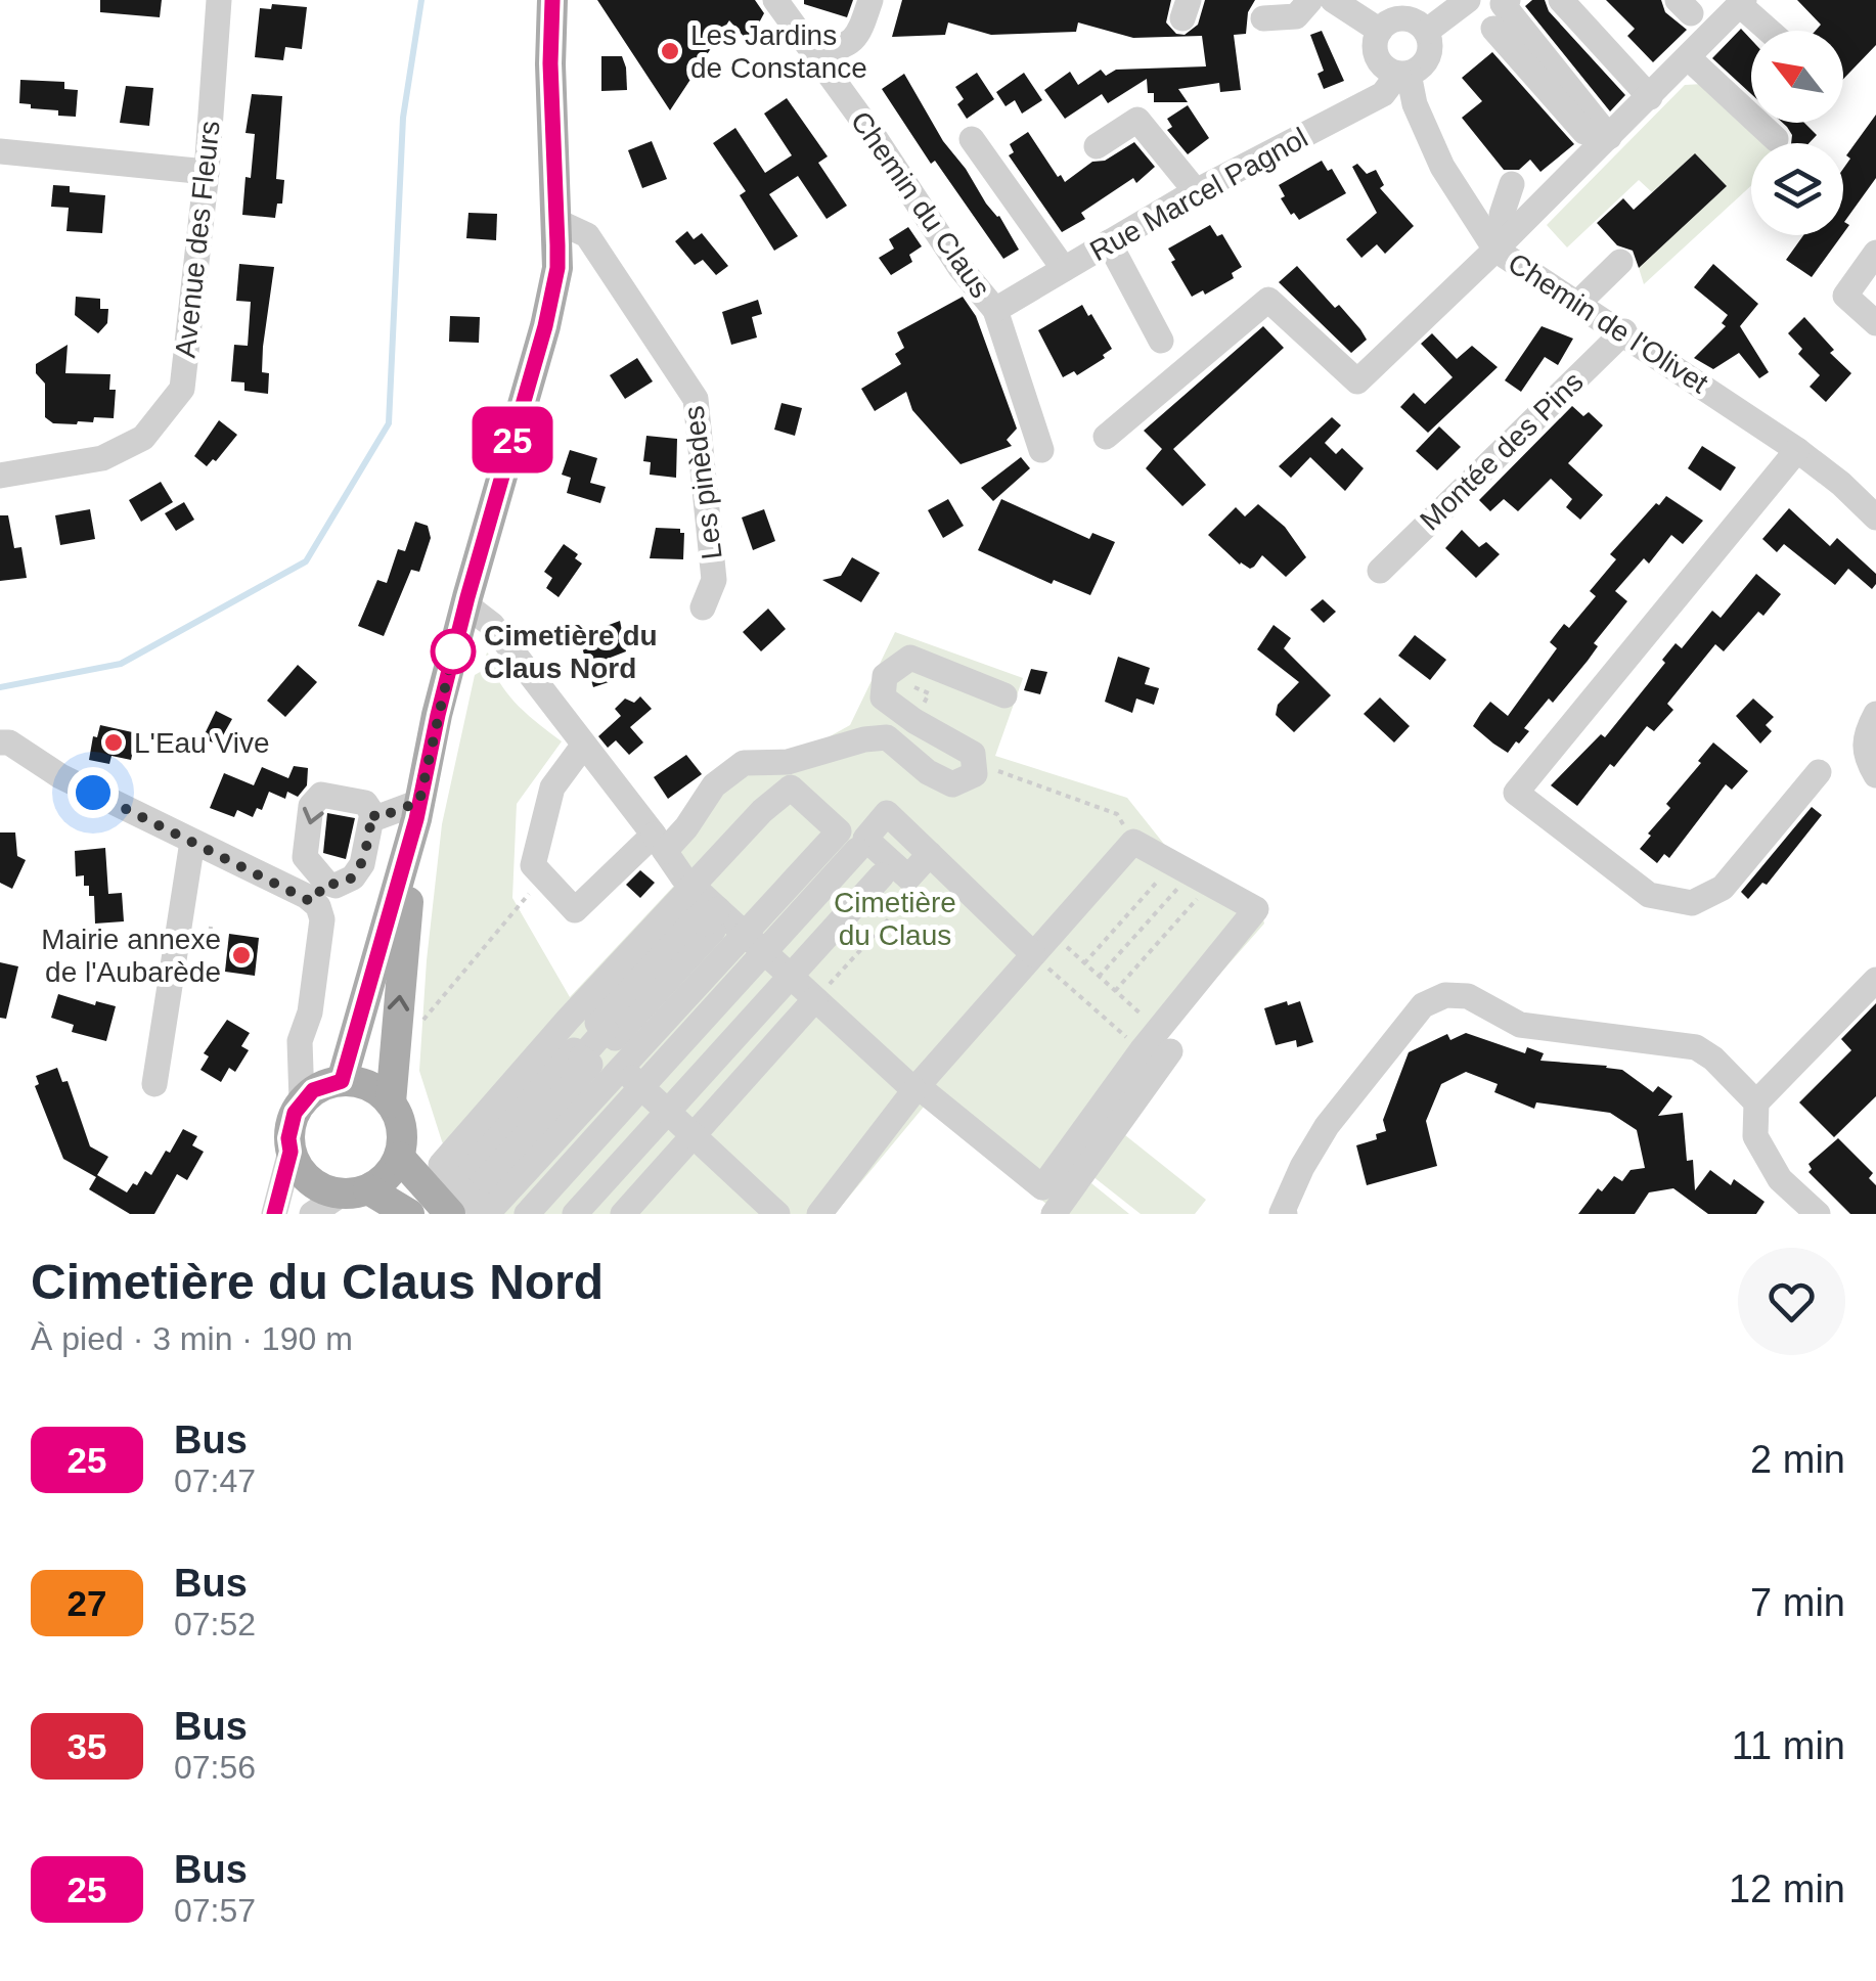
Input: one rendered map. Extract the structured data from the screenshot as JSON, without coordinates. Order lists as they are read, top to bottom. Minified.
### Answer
{"streets":{"street":["Rue Marcel Pagnol","Chemin du Claus","Avenue des Fleurs","Chemin de l'Olivet","Montée des Pins","Les pinèdes"]},"crossings":[["Rue Marcel Pagnol","Chemin du Claus"],["Rue Marcel Pagnol","Chemin de l'Olivet"],["Chemin de l'Olivet","Montée des Pins"]],"parks":["Cimetière du Claus"],"places":["Les Jardins de Constance","Cimetière du Claus Nord","L'Eau Vive","Mairie annexe de l'Aubarède"],"lines":["bus line 25"],"north":"top left","page":{"on_map":"25","heading":["Cimetière du Claus Nord","À pied · 3 min · 190 m"],"list":[{"mark":"25","name":"Bus","note":"07:47","value":"2 min"},{"mark":"27","name":"Bus","note":"07:52","value":"7 min"},{"mark":"35","name":"Bus","note":"07:56","value":"11 min"},{"mark":"25","name":"Bus","note":"07:57","value":"12 min"}]}}
